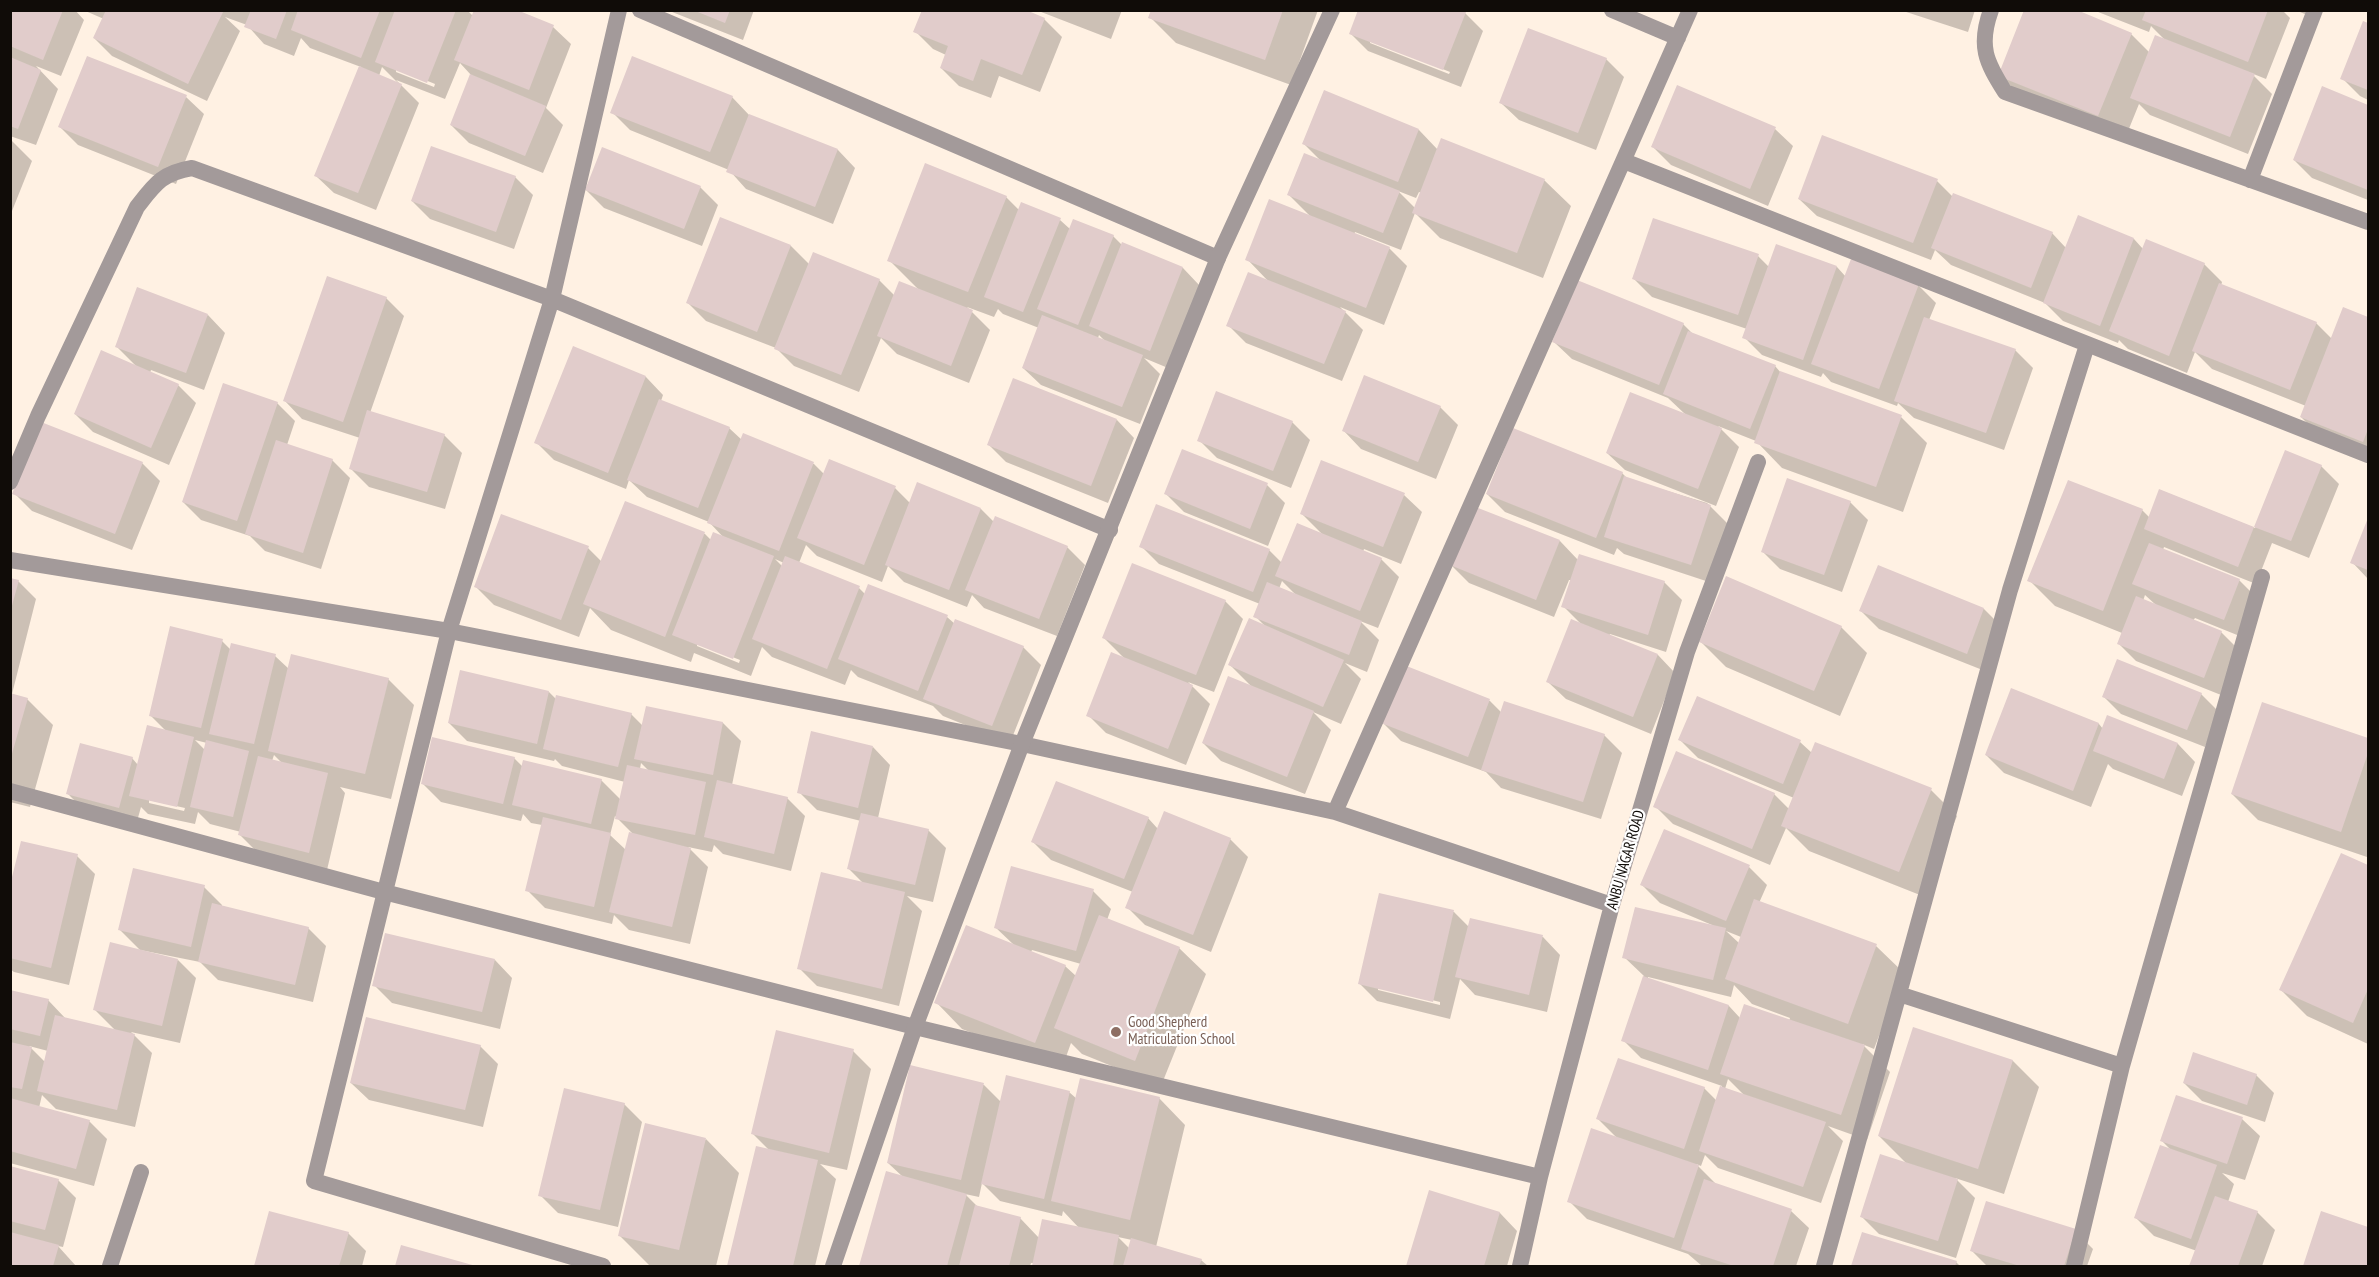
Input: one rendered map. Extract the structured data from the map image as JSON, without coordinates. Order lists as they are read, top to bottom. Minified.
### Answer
{"streets":{"street":["ANBU NAGAR ROAD"]},"places":["Good Shepherd Matriculation School"]}
